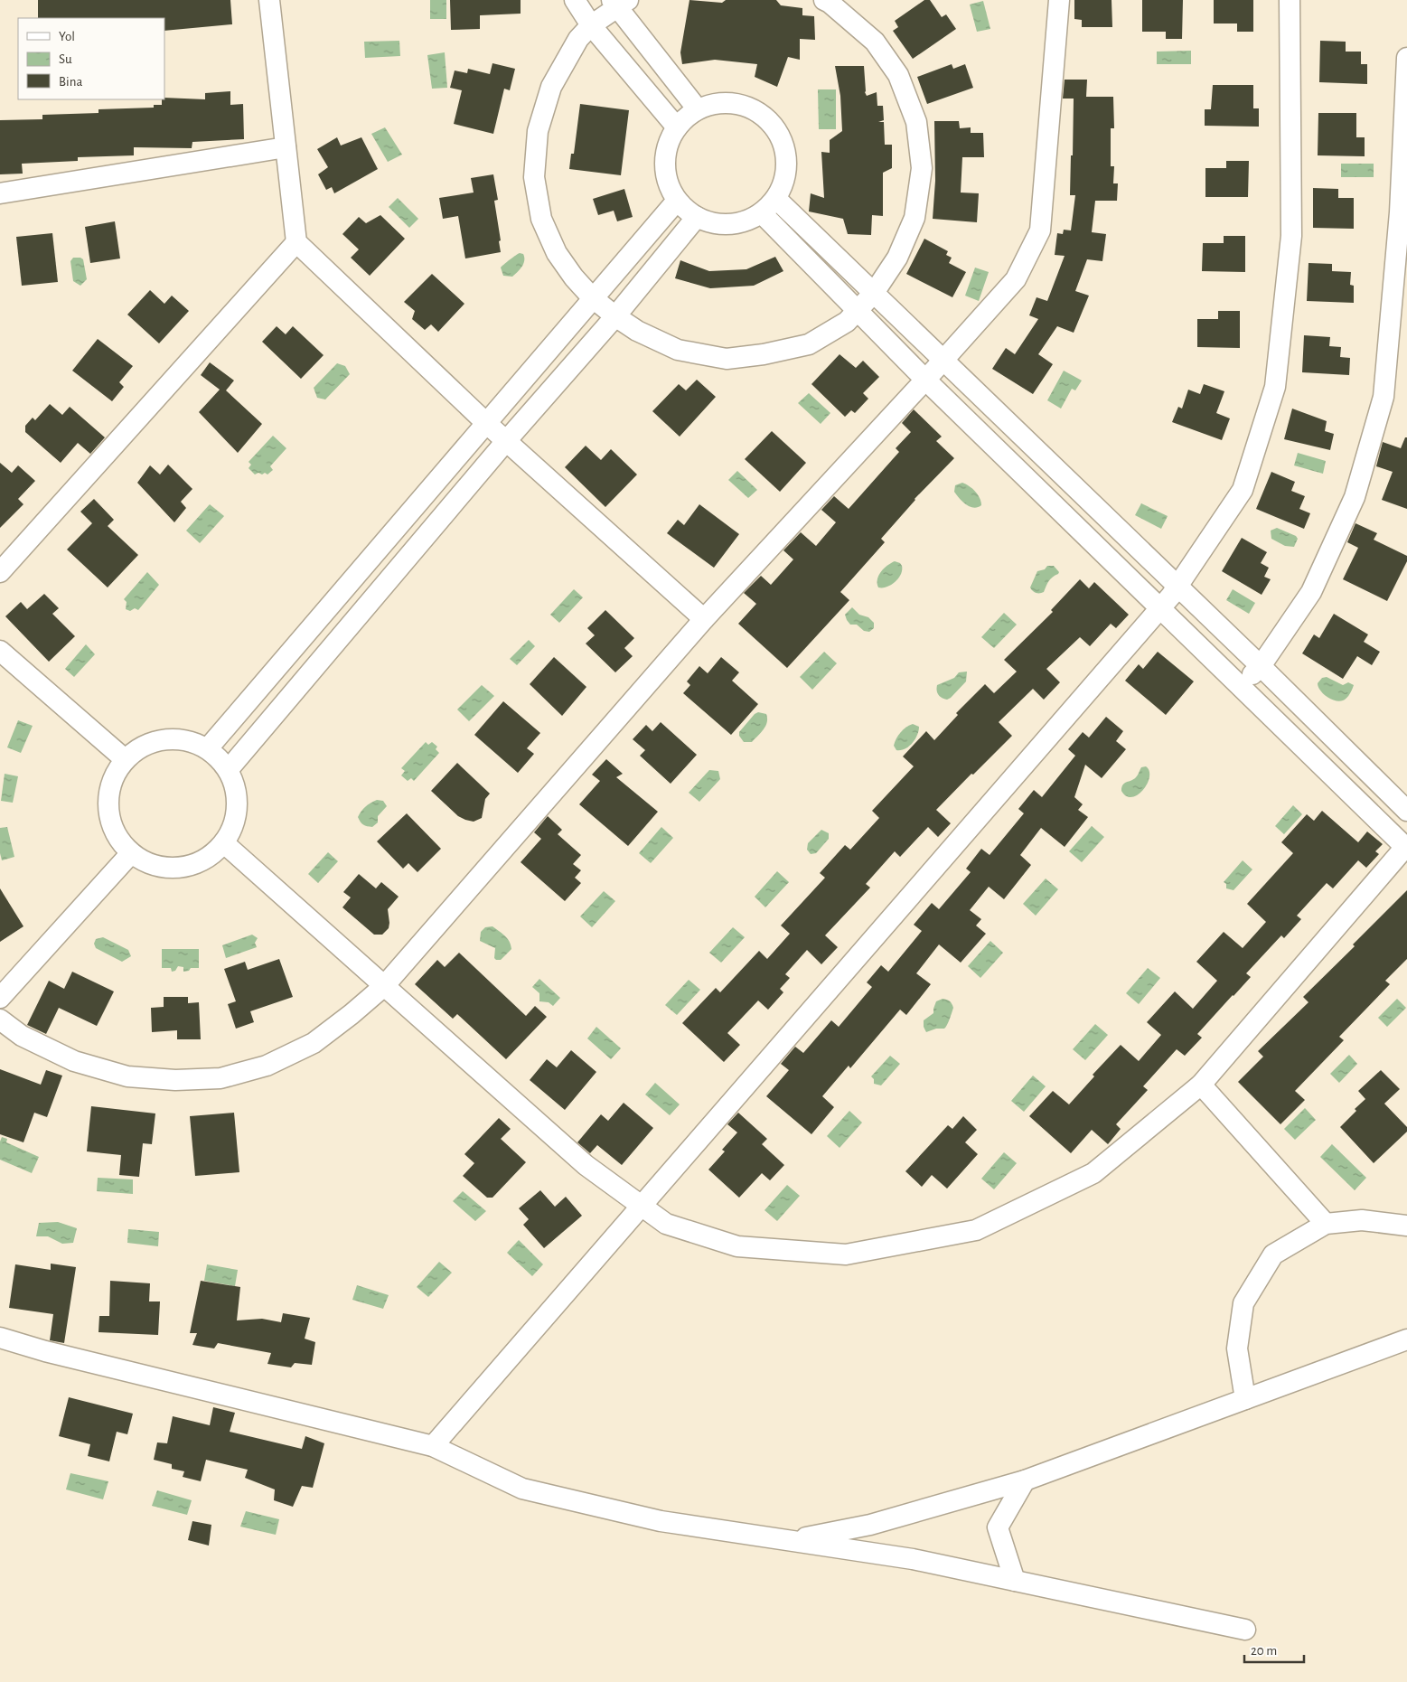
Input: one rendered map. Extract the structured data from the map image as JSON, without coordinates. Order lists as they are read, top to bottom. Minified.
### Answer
{"legend":["Yol","Su","Bina"],"scale_bar":"20 m"}
